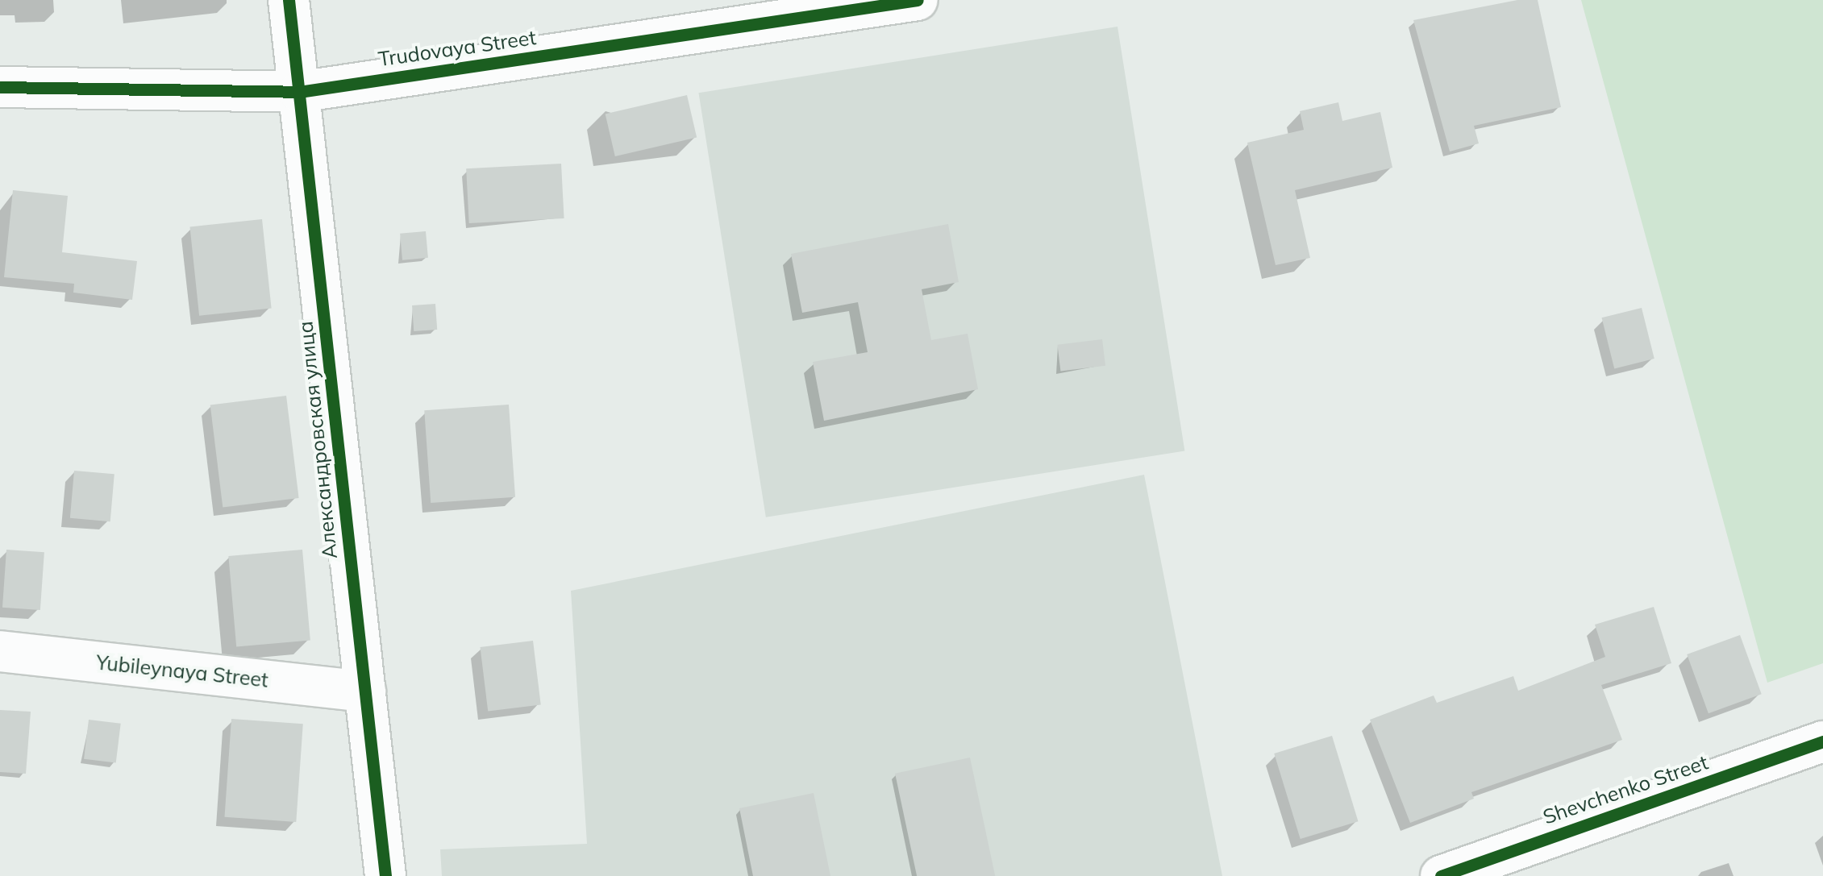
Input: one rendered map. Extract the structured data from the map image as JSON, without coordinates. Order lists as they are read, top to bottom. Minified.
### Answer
{"streets":{"street":["Trudovaya Street","Александровская улица","Yubileynaya Street","Shevchenko Street"]},"crossings":[["Trudovaya Street","Александровская улица"],["Александровская улица","Yubileynaya Street"]]}
